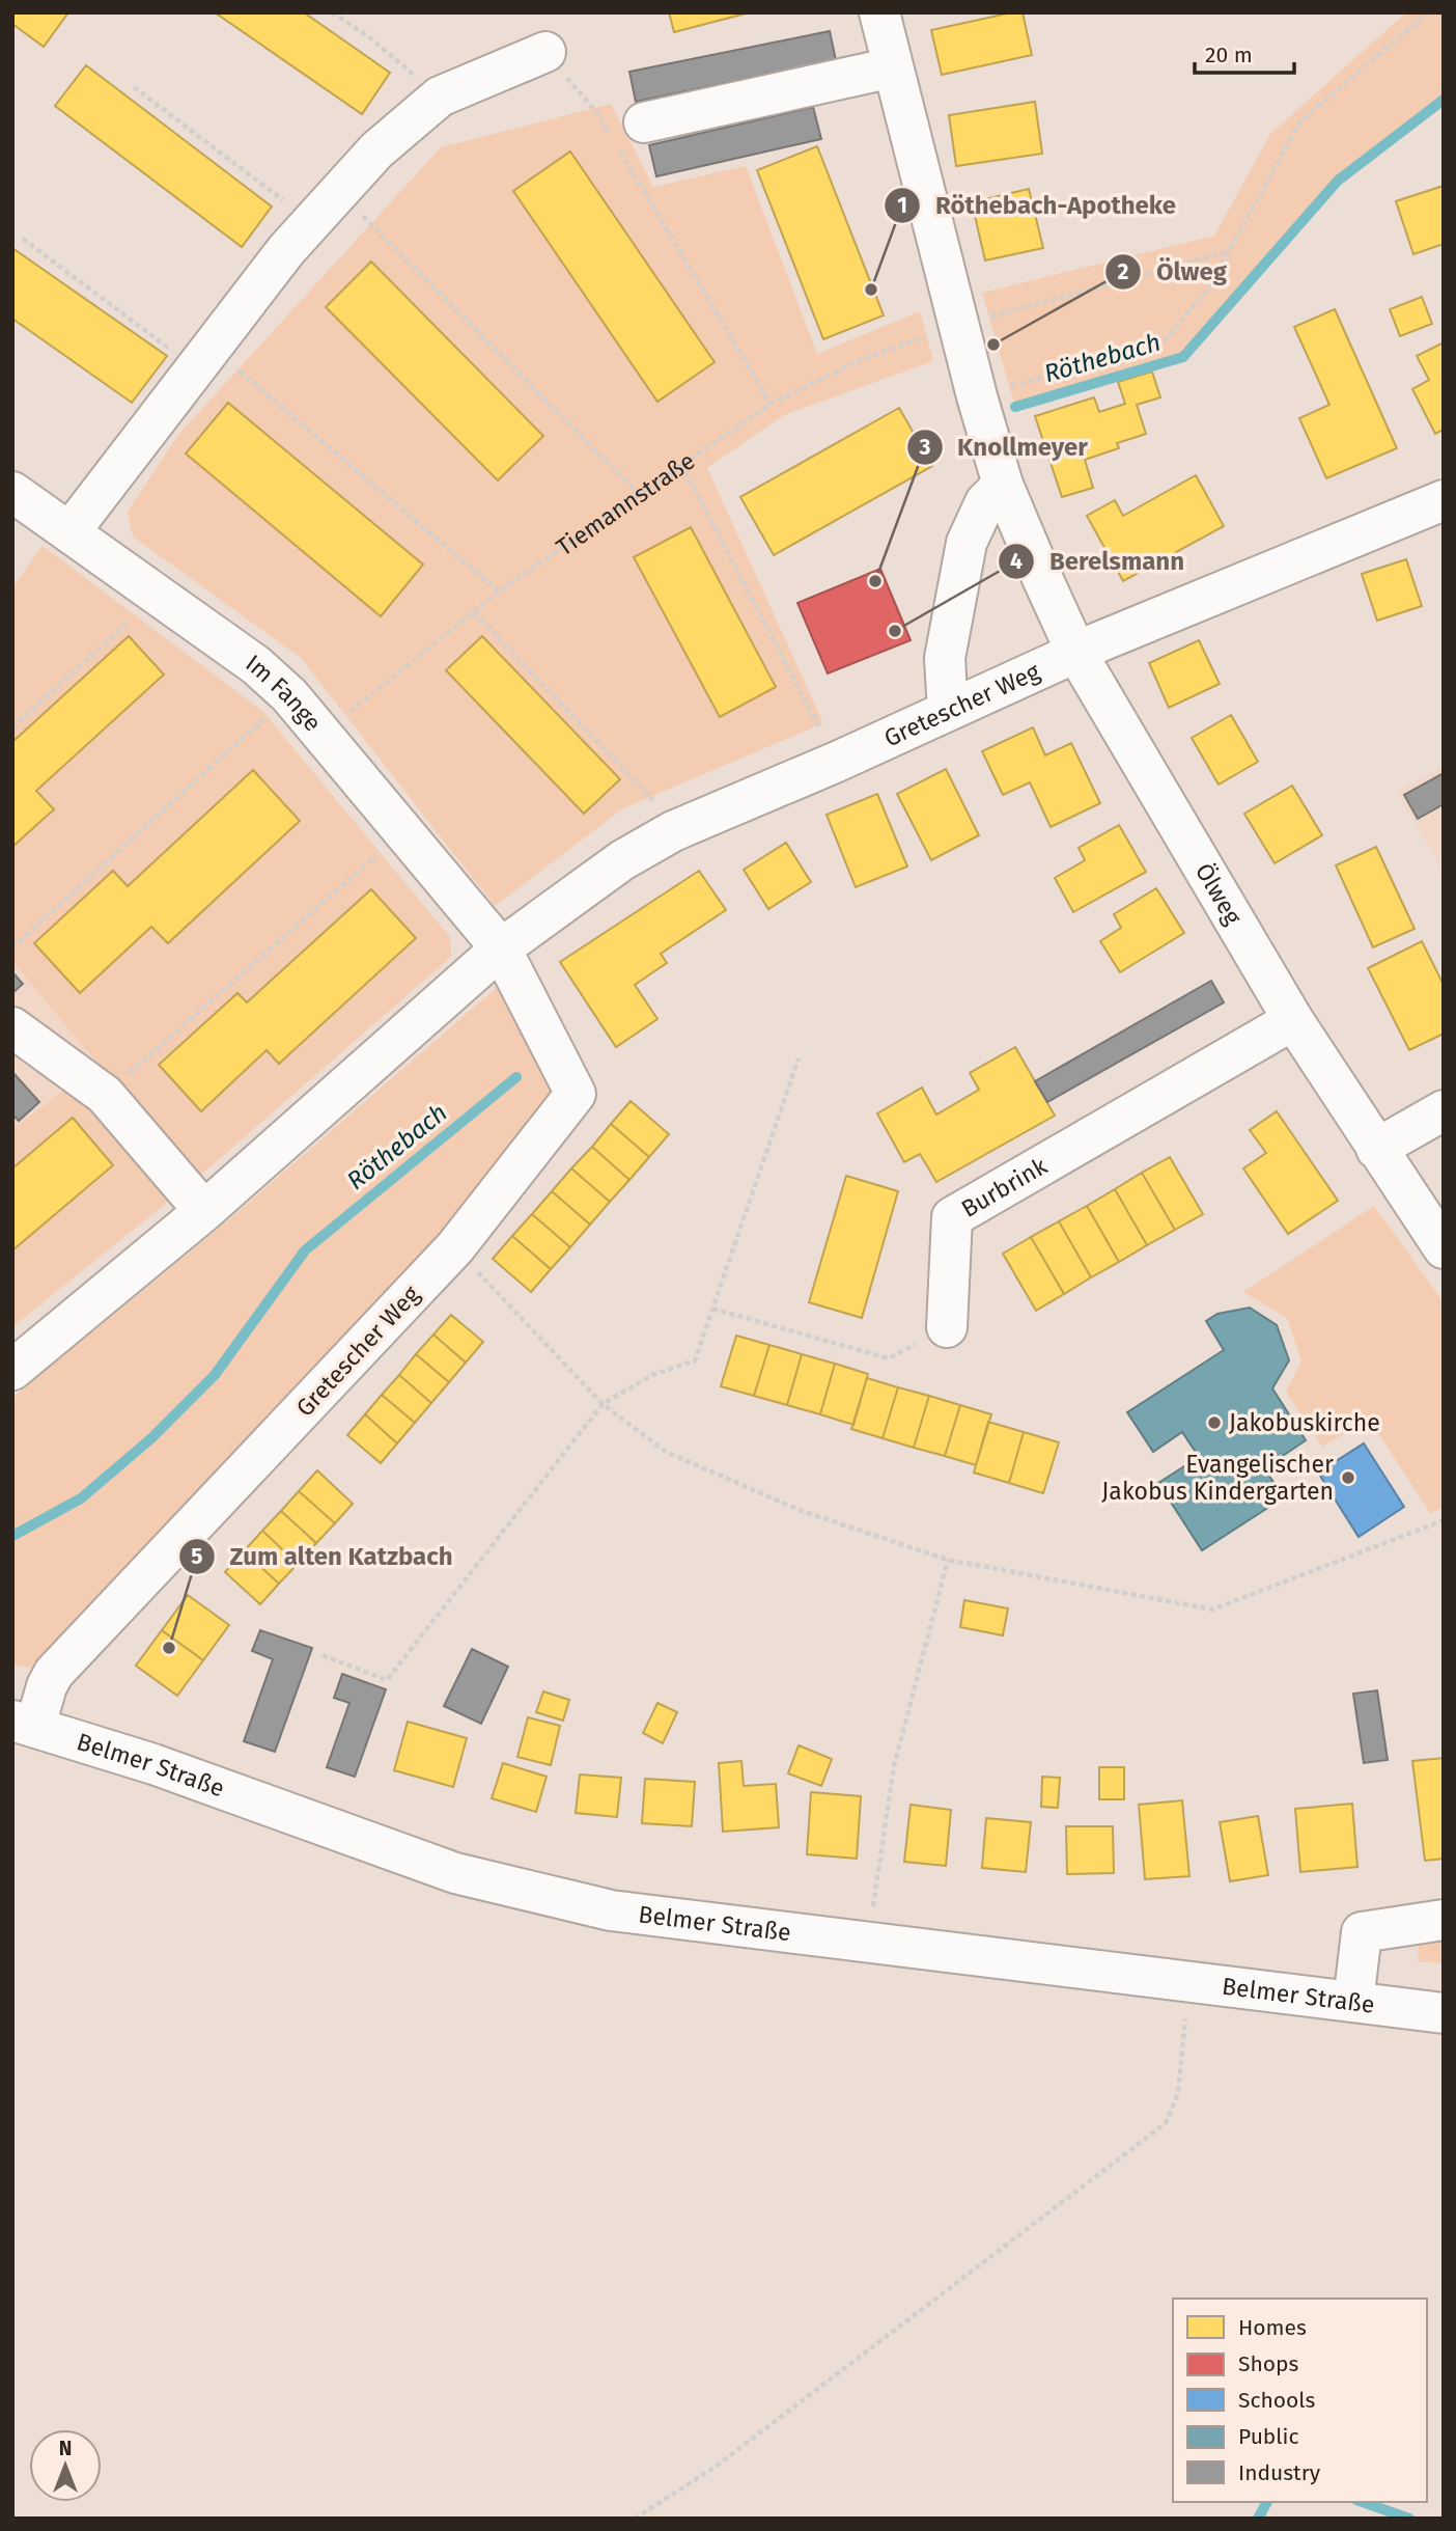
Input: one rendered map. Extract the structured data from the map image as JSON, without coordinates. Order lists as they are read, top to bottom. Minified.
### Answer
{"streets":{"street":["Im Fange","Gretescher Weg","Ölweg","Burbrink","Belmer Straße"],"path":["Tiemannstraße"]},"crossings":[["Tiemannstraße","Im Fange"],["Tiemannstraße","Ölweg"],["Im Fange","Gretescher Weg"],["Gretescher Weg","Ölweg"],["Gretescher Weg","Belmer Straße"],["Ölweg","Burbrink"]],"water":["Röthebach"],"places":["Röthebach-Apotheke","Ölweg","Knollmeyer","Berelsmann","Jakobuskirche","Evangelischer Jakobus Kindergarten","Zum alten Katzbach"],"legend":["Homes","Shops","Schools","Public","Industry"],"scale_bar":"20 m","north":"top"}
